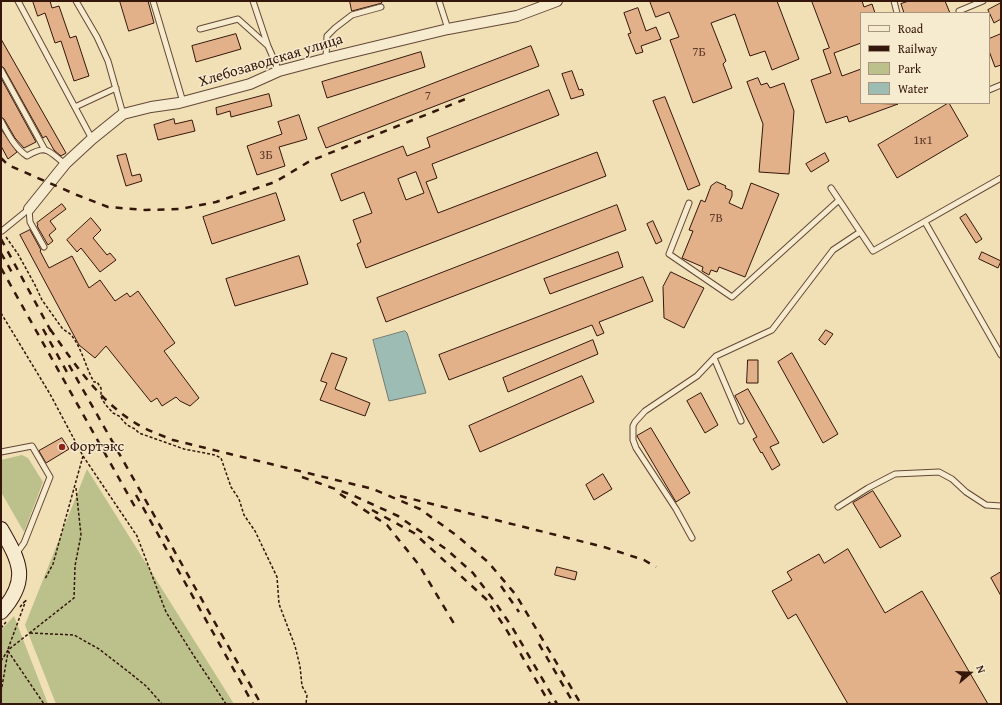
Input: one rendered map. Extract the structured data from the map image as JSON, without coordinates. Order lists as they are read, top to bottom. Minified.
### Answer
{"streets":{"street":["Хлебозаводская улица"]},"places":["Фортэкс"],"house_numbers":["7Б","7","1к1","3Б","7В"],"legend":["Road","Railway","Park","Water"],"north":"right"}
